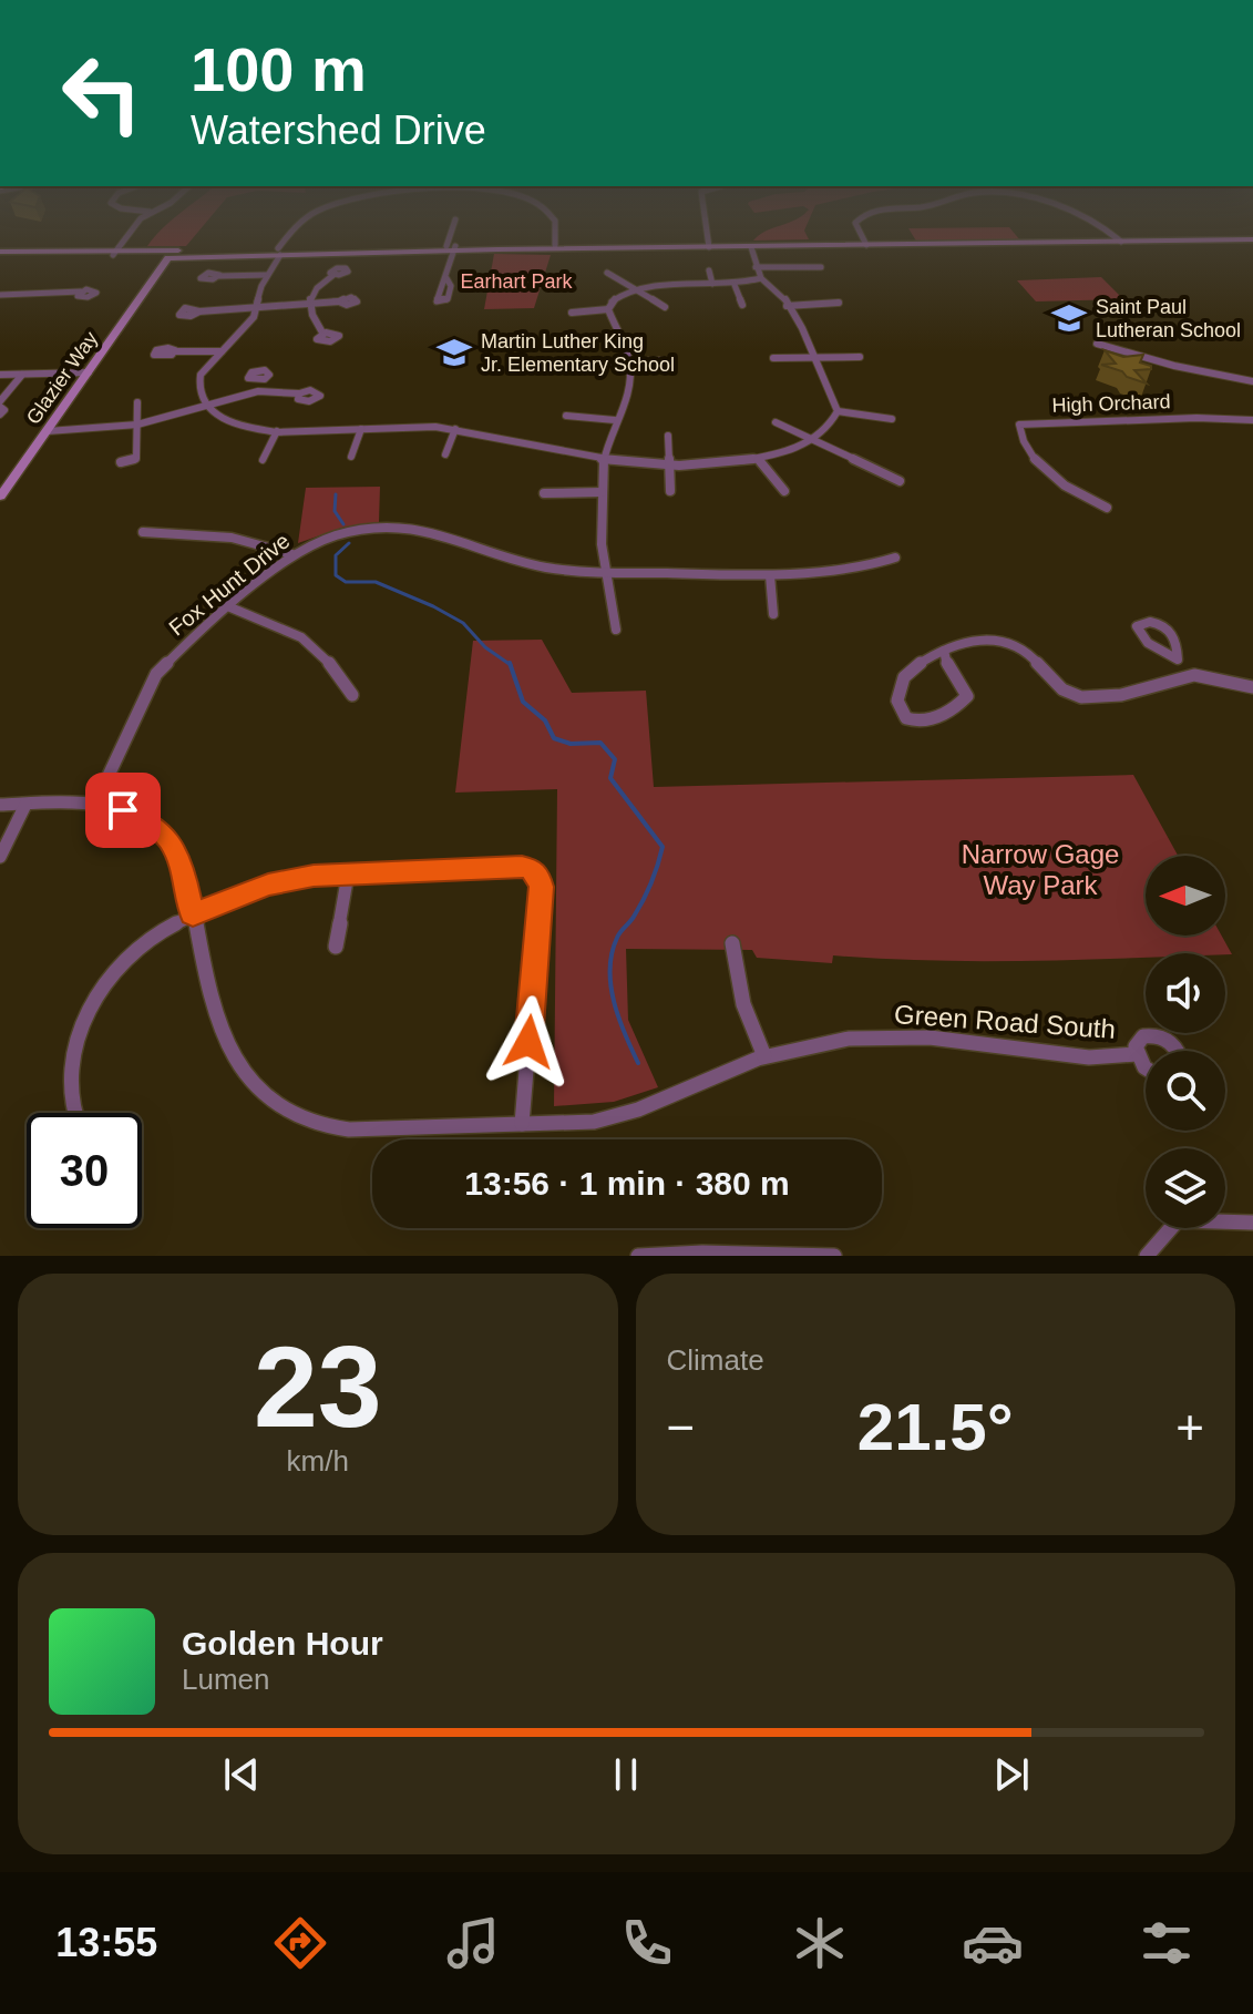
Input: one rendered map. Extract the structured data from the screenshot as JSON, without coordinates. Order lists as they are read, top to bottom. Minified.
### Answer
{"streets":{"street":["Glazier Way","High Orchard","Fox Hunt Drive","Green Road South"]},"crossings":[["Fox Hunt Drive","Green Road South"]],"parks":["Earhart Park","Narrow Gage Way Park"],"places":{"school or university":["Saint Paul Lutheran School","Martin Luther King Jr. Elementary School"]},"north":"left","page":{"turn":["100 m","Watershed Drive"],"limit":"30","trip":"13:56 · 1 min · 380 m","tile":[["23","km/h"],"Climate"],"heat":["−","21.5°","+"],"song":["Golden Hour","Lumen"],"tabs":"13:55"}}
